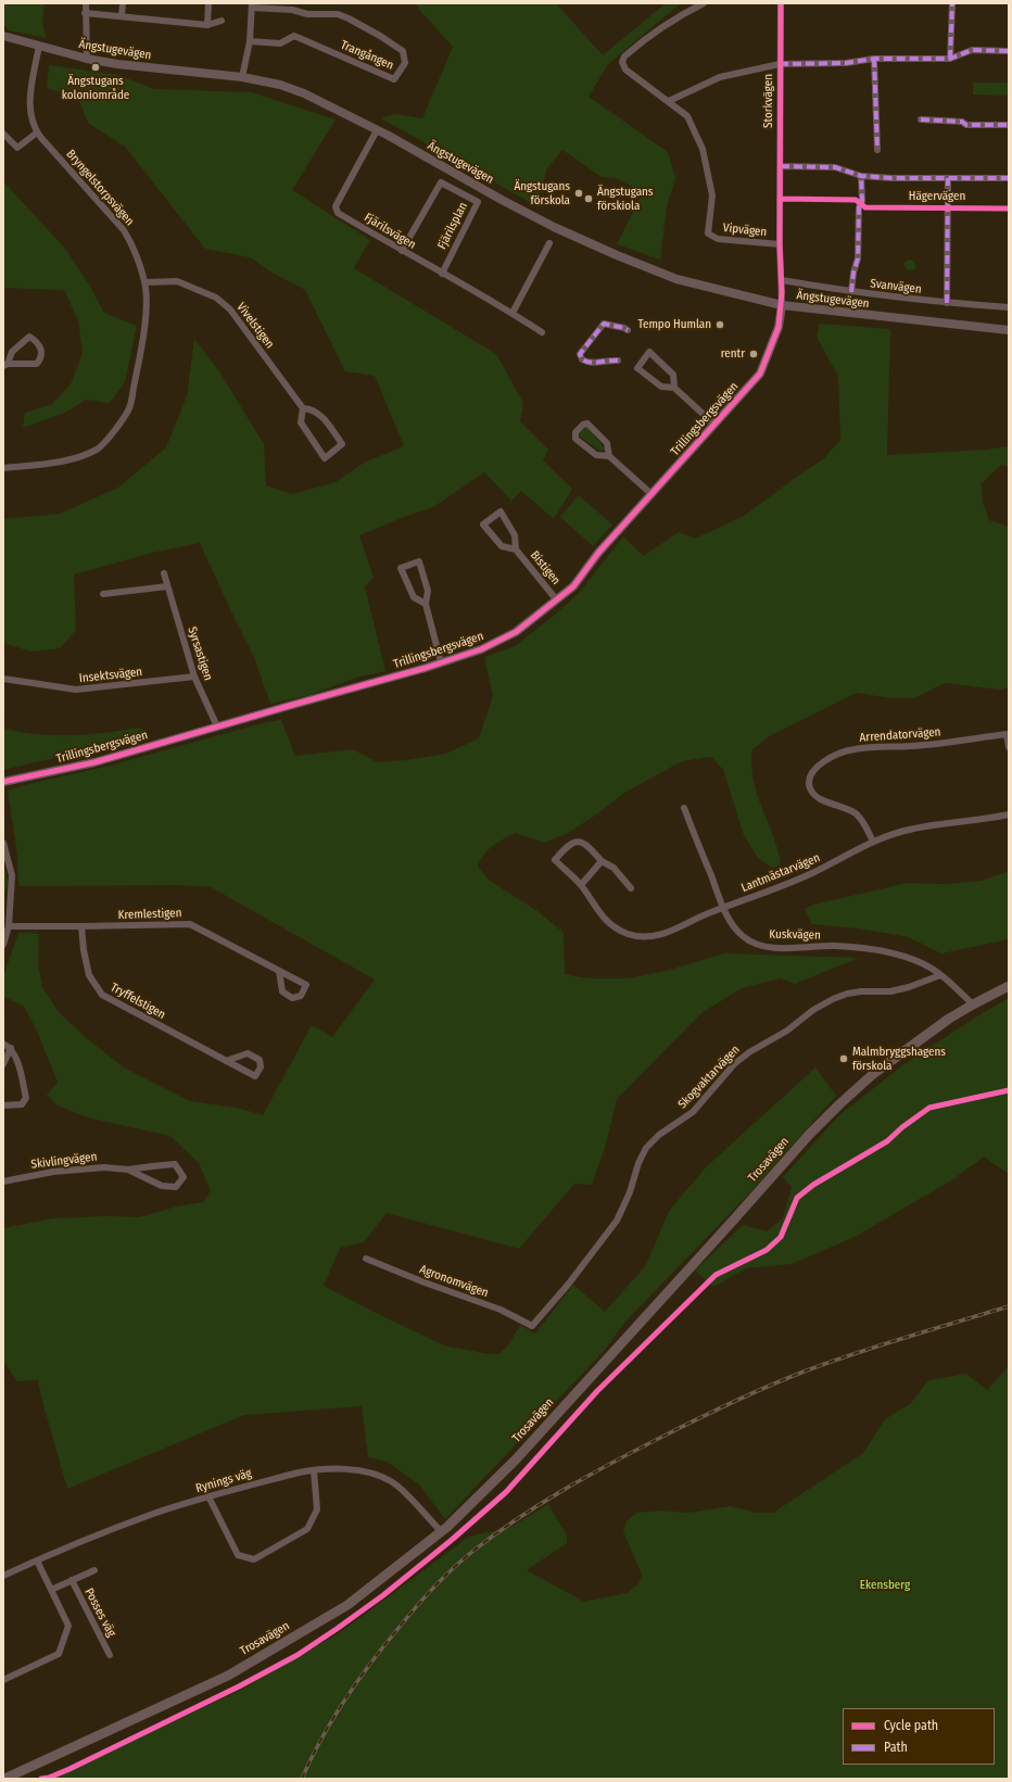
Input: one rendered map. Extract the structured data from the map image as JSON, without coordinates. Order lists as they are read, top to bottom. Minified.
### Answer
{"streets":{"main road":["Trosavägen"],"street":["Ängstugevägen","Trangången","Storkvägen","Bryngelstorpsvägen","Hägervägen","Fjärilsplan","Vipvägen","Fjärilsvägen","Svanvägen","Vivelstigen","Trillingsbergsvägen","Bistigen","Syrsastigen","Insektsvägen","Arrendatorvägen","Lantmästarvägen","Kremlestigen","Kuskvägen","Tryffelstigen","Skogvaktarvägen","Skivlingvägen","Agronomvägen","Rynings väg","Posses väg"]},"crossings":[["Ängstugevägen","Trangången"],["Ängstugevägen","Storkvägen"],["Ängstugevägen","Bryngelstorpsvägen"],["Ängstugevägen","Fjärilsvägen"],["Ängstugevägen","Trillingsbergsvägen"],["Storkvägen","Vipvägen"],["Storkvägen","Svanvägen"],["Storkvägen","Trillingsbergsvägen"],["Bryngelstorpsvägen","Vivelstigen"],["Hägervägen","Svanvägen"],["Fjärilsplan","Fjärilsvägen"],["Trillingsbergsvägen","Bistigen"],["Trillingsbergsvägen","Syrsastigen"],["Syrsastigen","Insektsvägen"],["Arrendatorvägen","Lantmästarvägen"],["Lantmästarvägen","Kuskvägen"],["Kremlestigen","Tryffelstigen"],["Kuskvägen","Skogvaktarvägen"],["Kuskvägen","Trosavägen"],["Skogvaktarvägen","Agronomvägen"],["Trosavägen","Rynings väg"]],"parks":["Ekensberg"],"places":["Ängstugans koloniområde","Ängstugans förskola","Ängstugans förskiola","Tempo Humlan","rentr","Malmbryggshagens förskola"],"legend":["Cycle path","Path"]}
